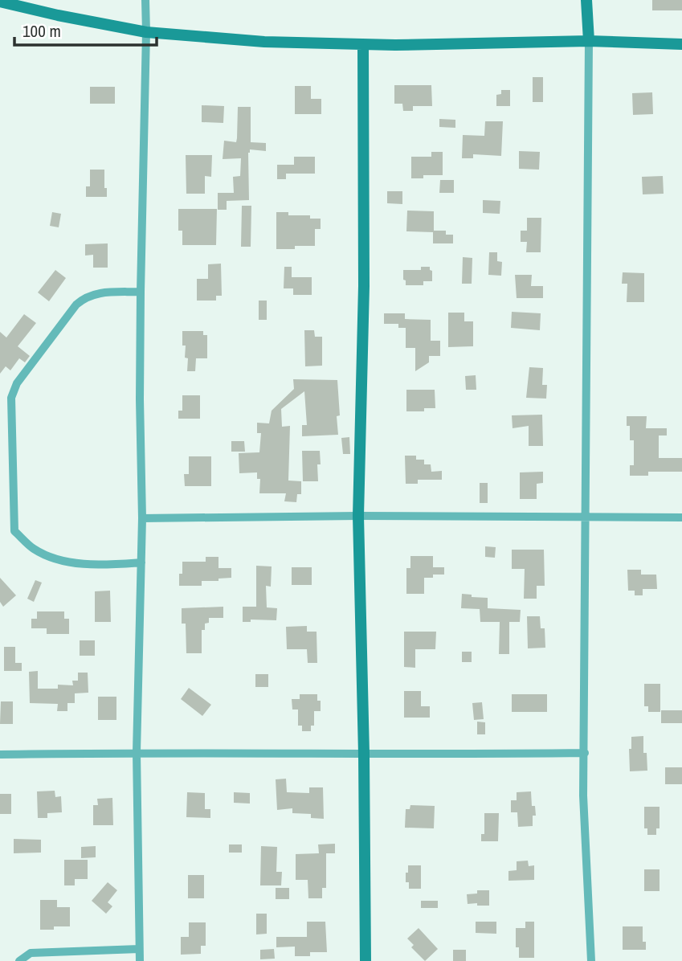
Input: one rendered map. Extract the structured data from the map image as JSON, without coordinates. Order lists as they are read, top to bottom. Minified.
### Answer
{"scale_bar":"100 m"}
